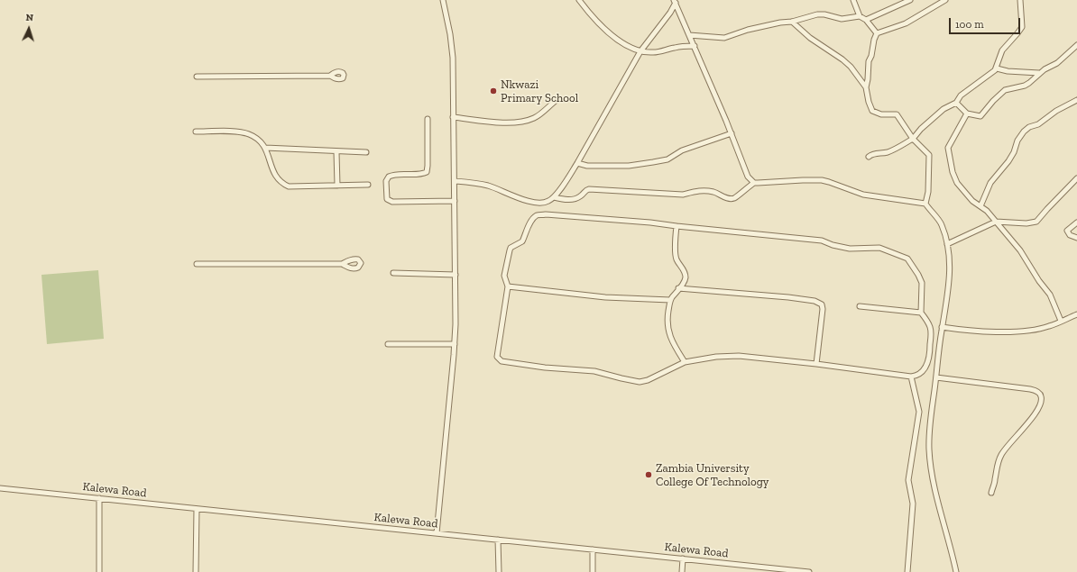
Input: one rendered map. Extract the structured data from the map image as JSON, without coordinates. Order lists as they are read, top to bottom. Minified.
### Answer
{"streets":{"street":["Kalewa Road"]},"places":["Nkwazi Primary School","Zambia University College Of Technology"],"scale_bar":"100 m","north":"top"}
